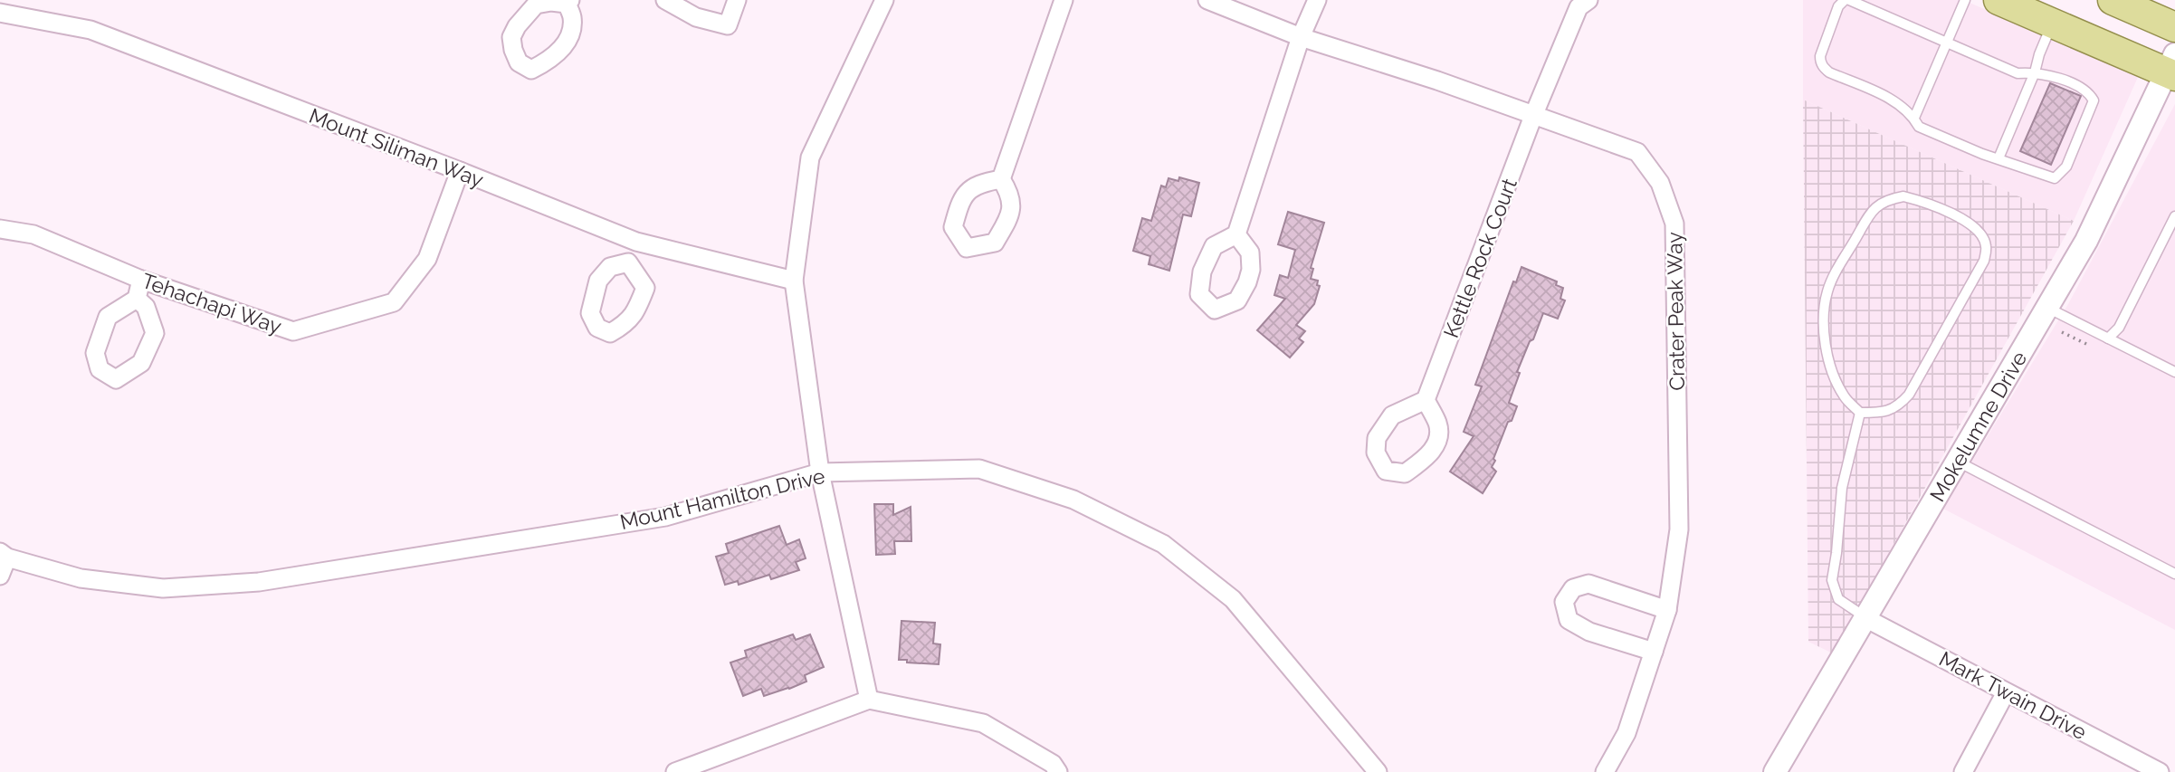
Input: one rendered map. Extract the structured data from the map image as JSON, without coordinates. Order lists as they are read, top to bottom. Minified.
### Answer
{"streets":{"street":["Mount Siliman Way","Kettle Rock Court","Tehachapi Way","Crater Peak Way","Mokelumne Drive","Mount Hamilton Drive","Mark Twain Drive"]},"crossings":[["Mount Siliman Way","Tehachapi Way"],["Kettle Rock Court","Crater Peak Way"],["Mokelumne Drive","Mark Twain Drive"]]}
